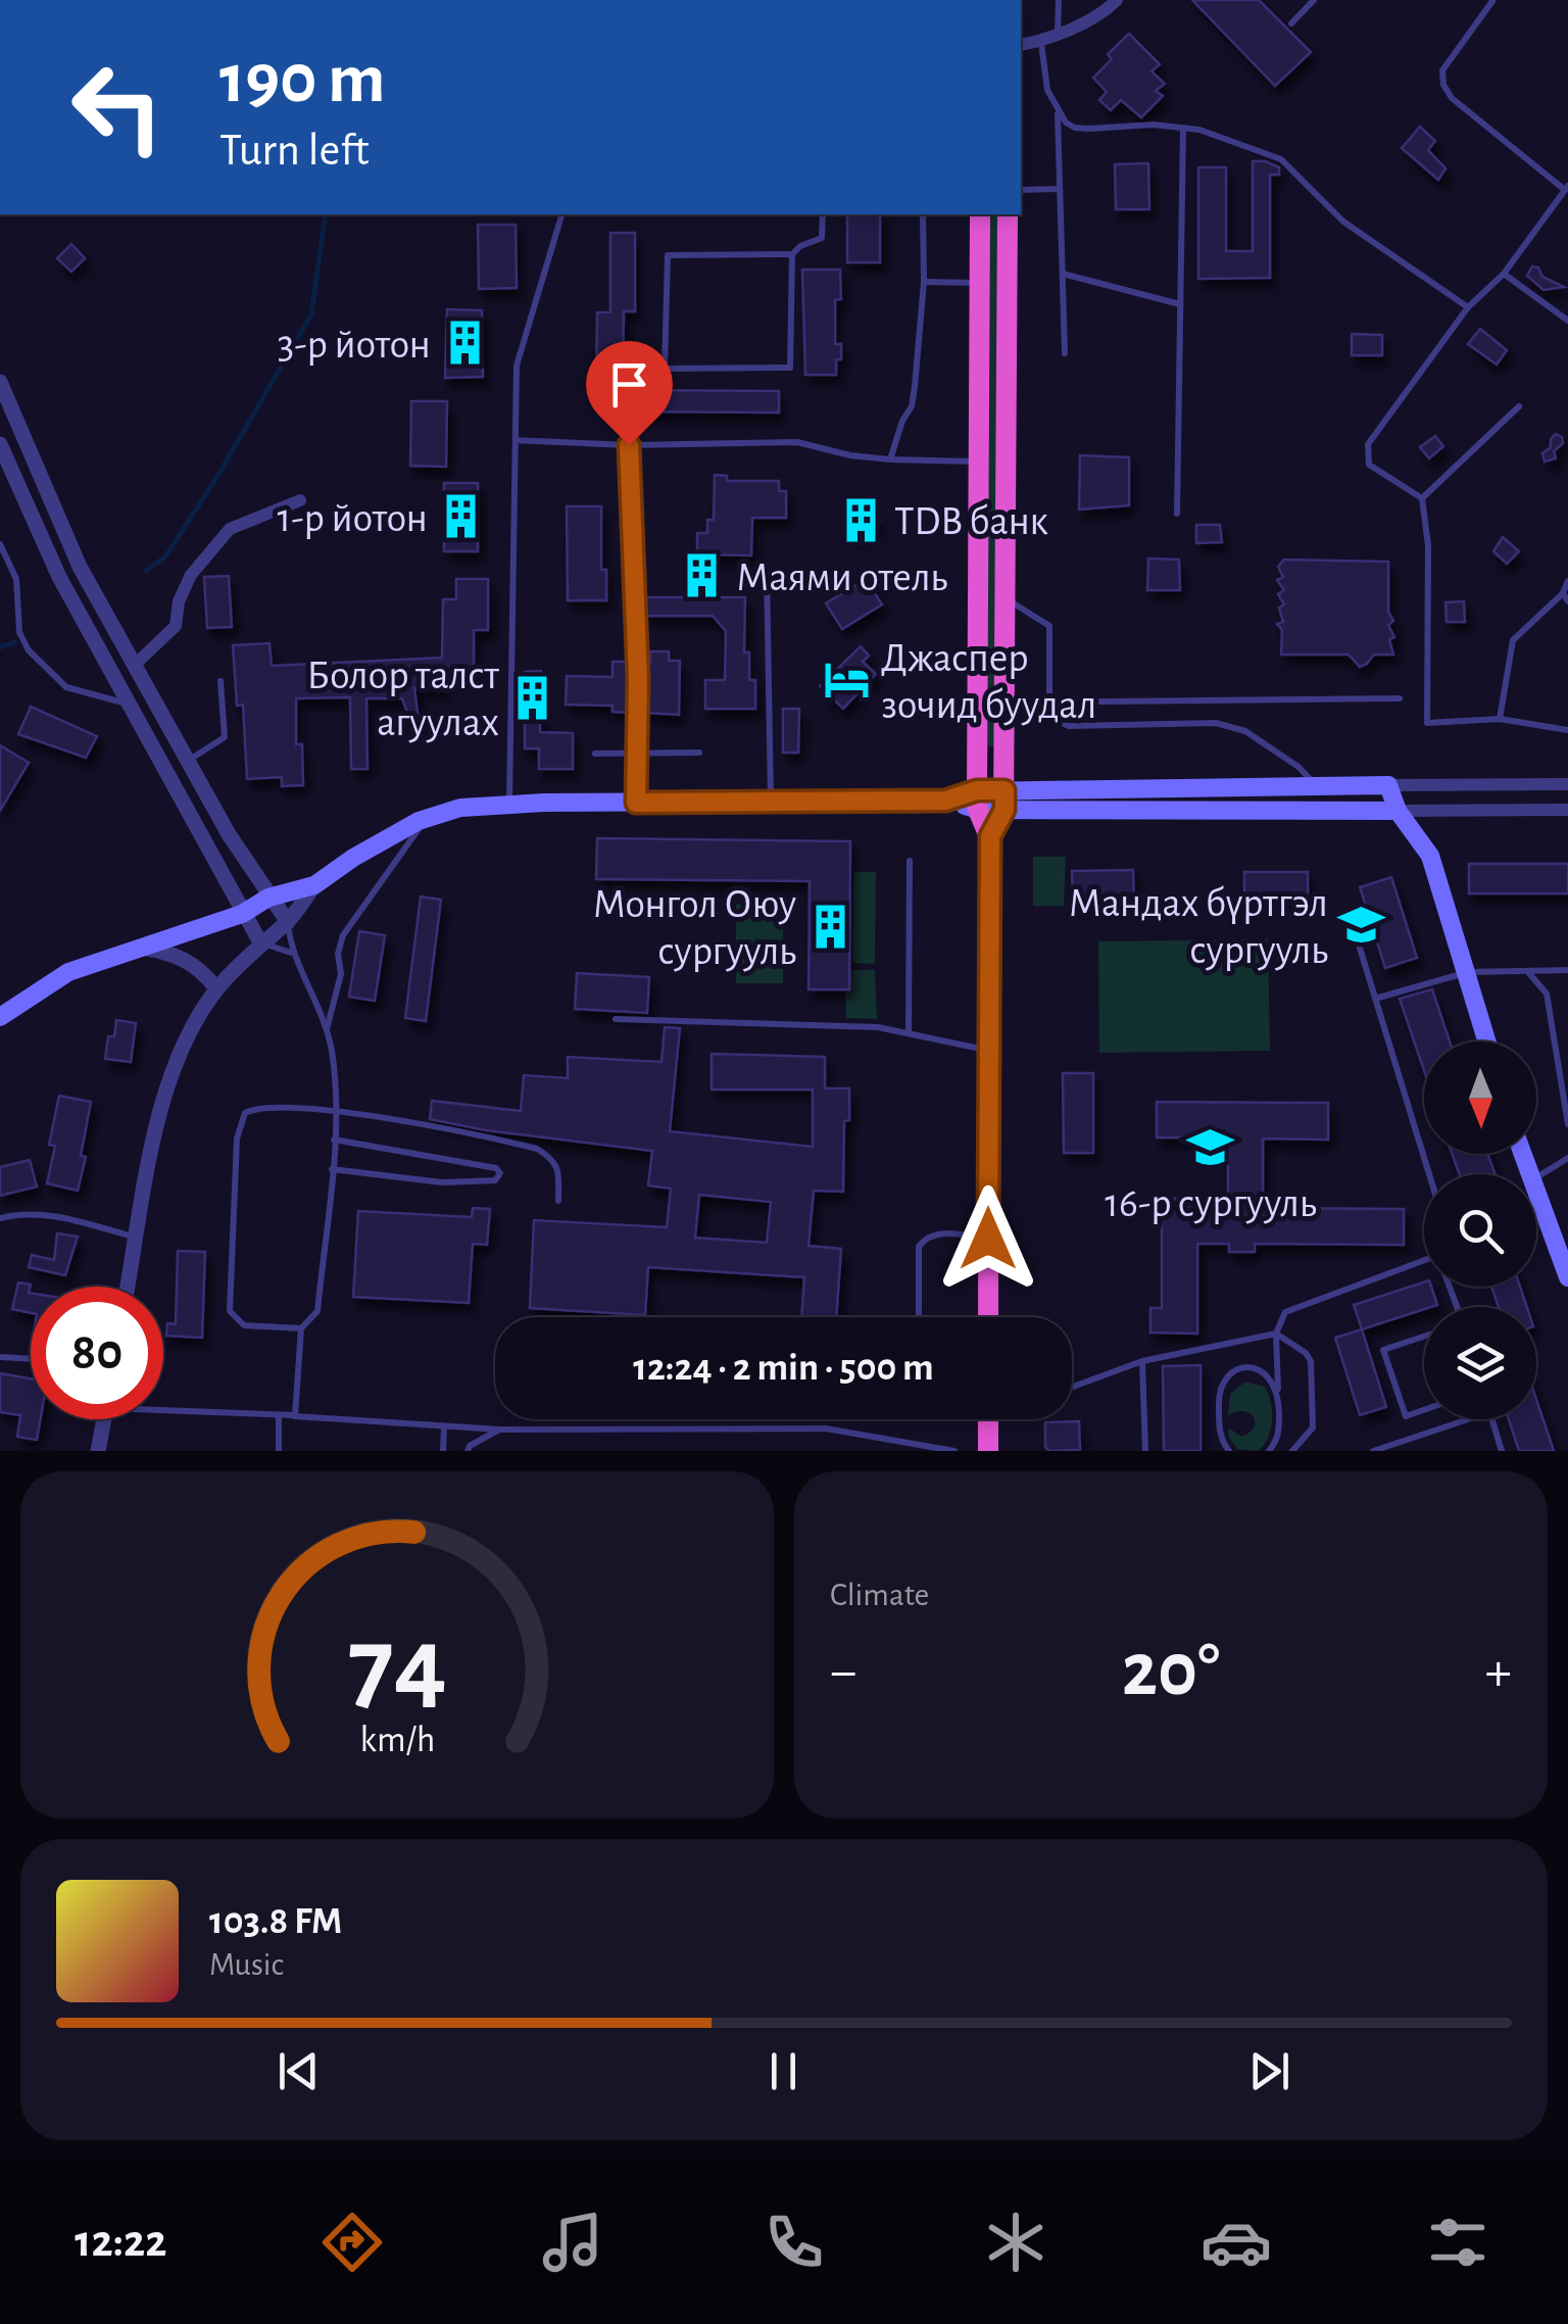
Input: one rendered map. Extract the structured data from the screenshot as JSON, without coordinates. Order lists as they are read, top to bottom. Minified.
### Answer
{"places":{"building":["3-р йотон","1-р йотон","TDB банк","Маями отель","Болор талст агуулах","Монгол Оюу сургууль"],"hotel":["Джаспер зочид буудал"],"school or university":["Мандах бүртгэл сургууль","16-р сургууль"]},"north":"bottom","page":{"turn":["190 m","Turn left"],"limit":"80","trip":"12:24 · 2 min · 500 m","tile":"Climate","heat":["−","20°","+"],"song":["103.8 FM","Music"],"tabs":"12:22","gauge":["74","km/h"]}}
